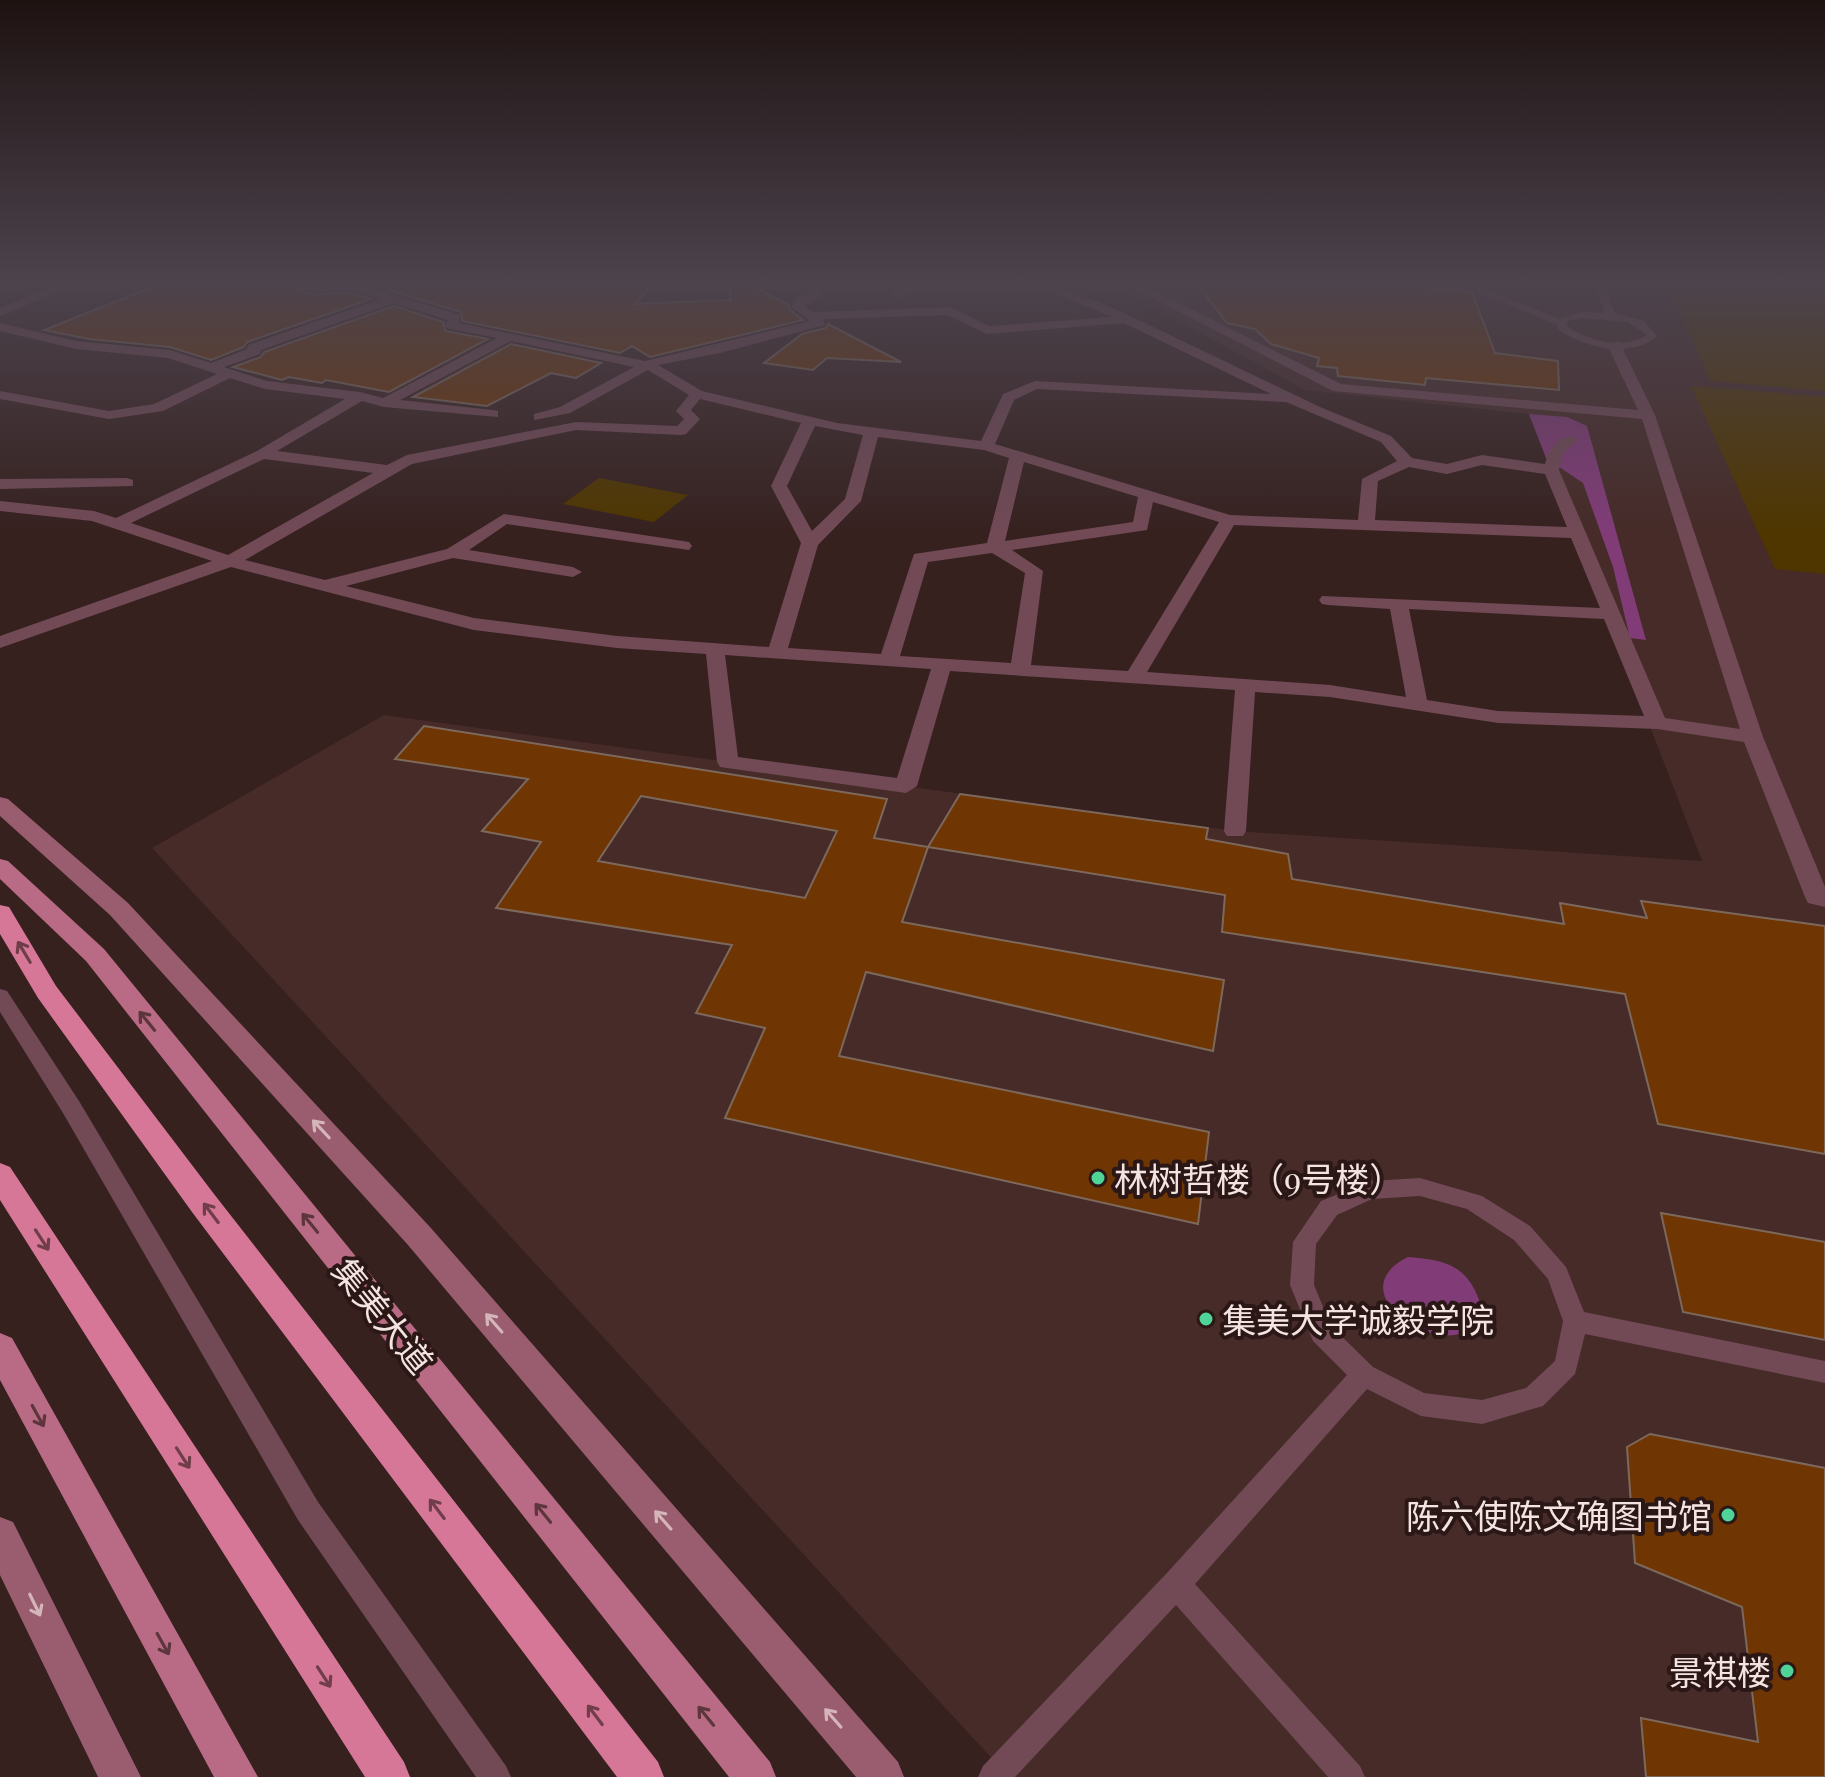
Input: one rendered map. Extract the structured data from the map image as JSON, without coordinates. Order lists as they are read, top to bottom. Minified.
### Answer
{"streets":{"main road":["集美大道"]},"places":["林树哲楼（9号楼）","集美大学诚毅学院","陈六使陈文确图书馆","景祺楼"]}
